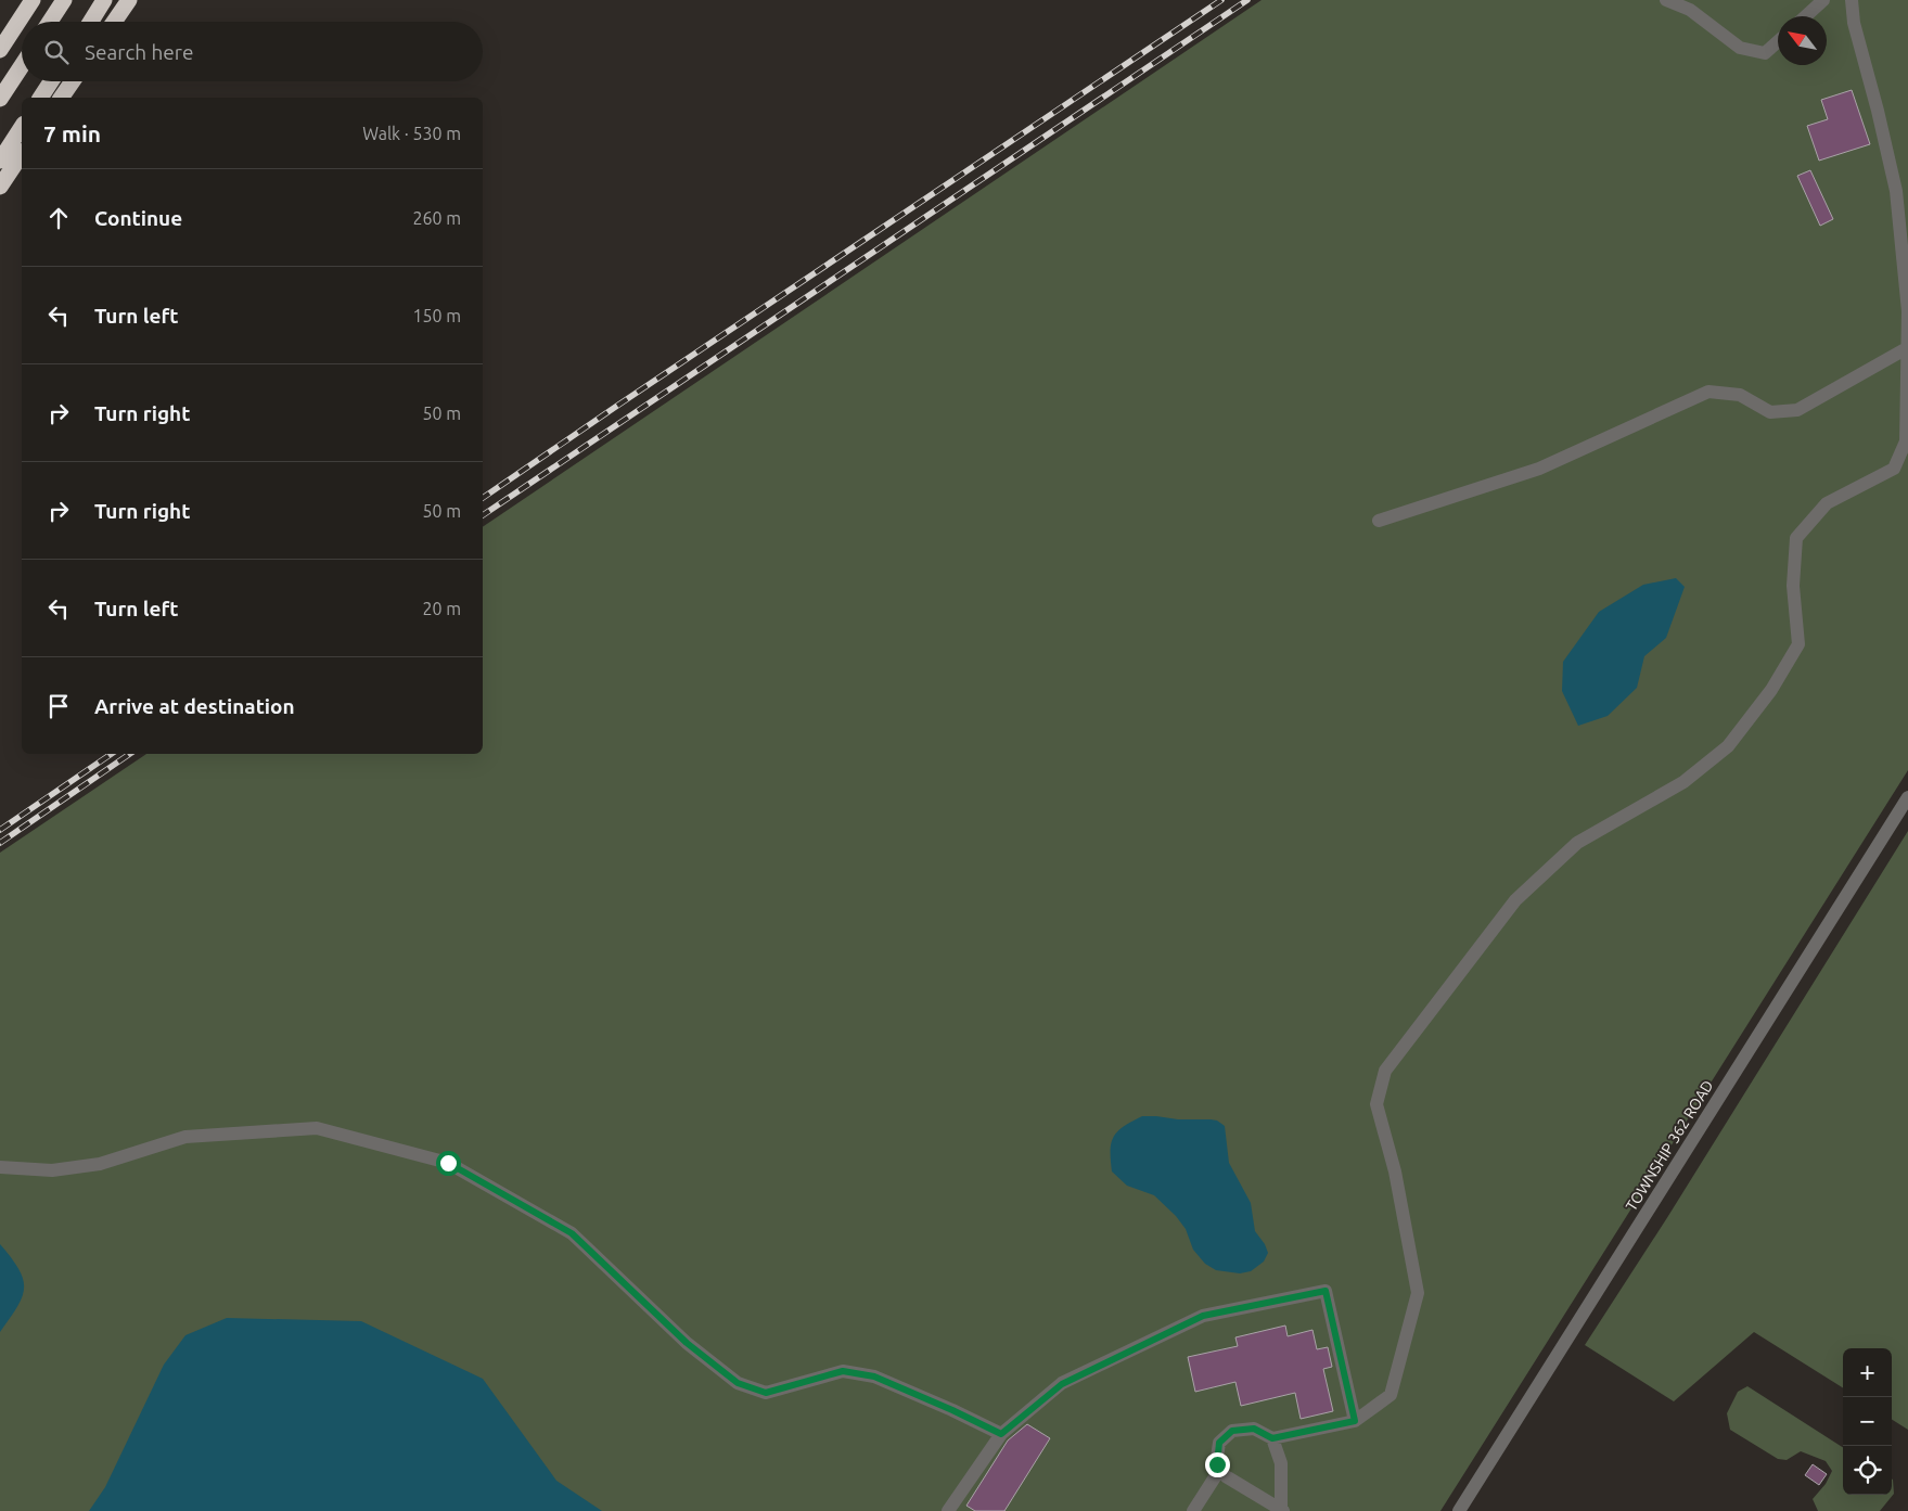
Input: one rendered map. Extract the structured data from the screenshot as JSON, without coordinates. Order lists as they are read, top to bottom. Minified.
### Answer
{"streets":{"street":["TOWNSHIP 362 ROAD"]},"north":"top left","page":{"search":"Search here","heading":["7 min","Walk · 530 m"],"list":[["Continue","260 m"],["Turn left","150 m"],["Turn right","50 m"],["Turn right","50 m"],["Turn left","20 m"],"Arrive at destination"],"map_buttons":["+","−"]}}
